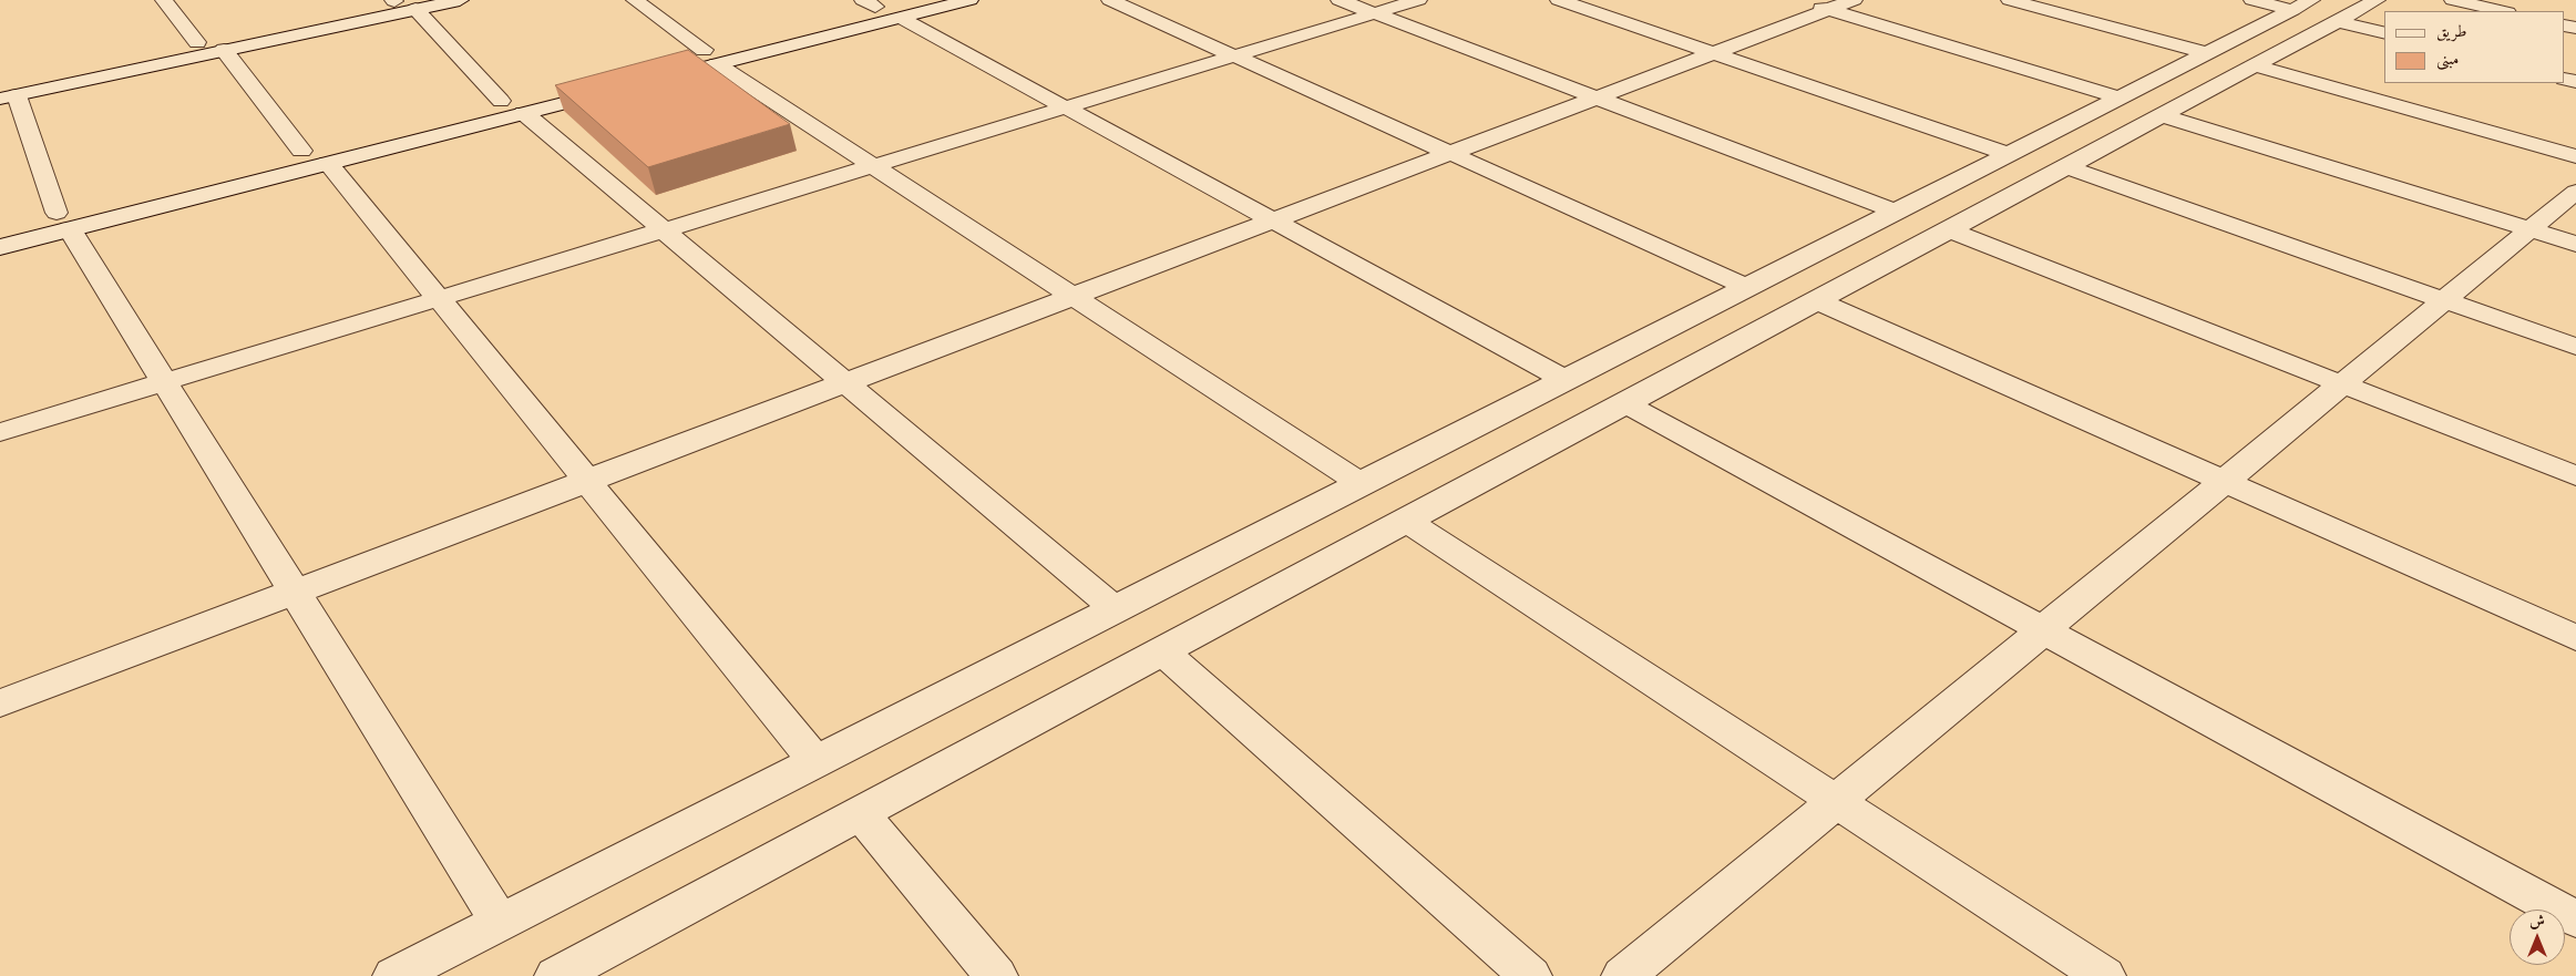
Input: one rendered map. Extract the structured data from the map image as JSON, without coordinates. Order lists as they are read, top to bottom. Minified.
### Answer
{"legend":["طريق","مبنى"],"north":"top"}
